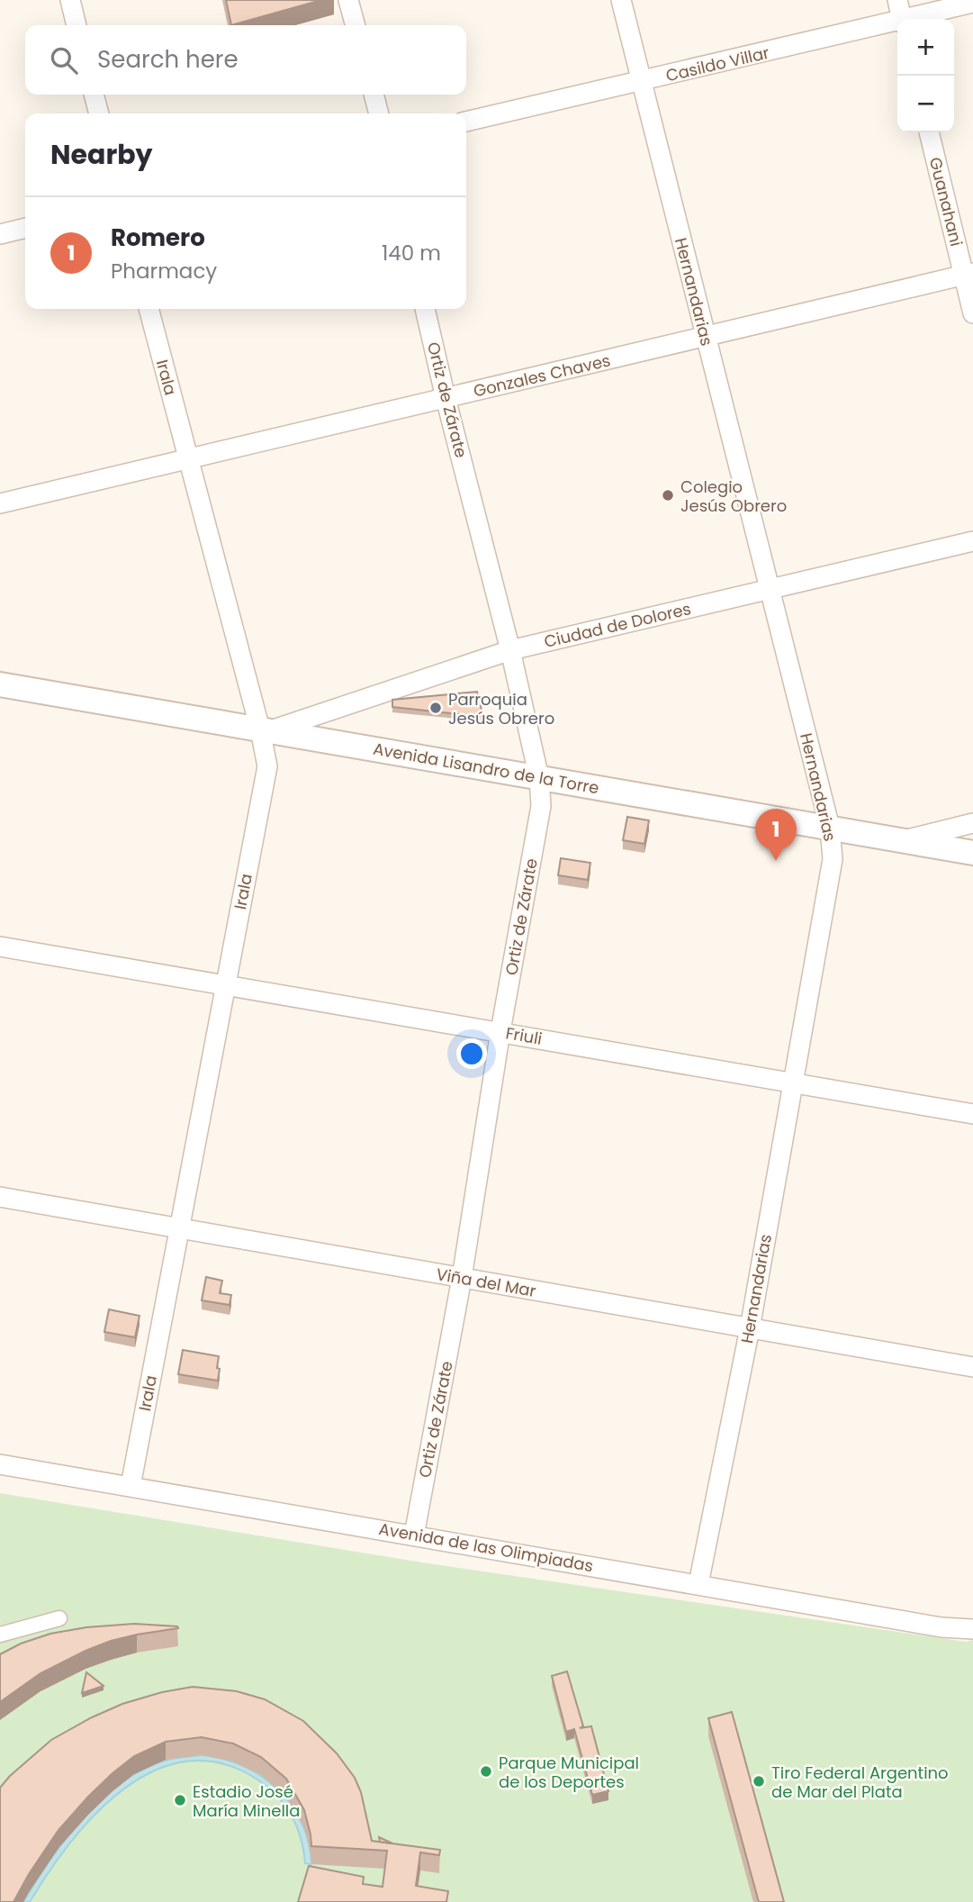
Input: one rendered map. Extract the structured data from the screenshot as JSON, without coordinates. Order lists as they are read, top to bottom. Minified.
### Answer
{"streets":{"street":["Casildo Villar","Guanahani","Hernandarias","Gonzales Chaves","Irala","Ortiz de Zárate","Ciudad de Dolores","Avenida Lisandro de la Torre","Friuli","Viña del Mar","Avenida de las Olimpiadas"]},"crossings":[["Casildo Villar","Hernandarias"],["Guanahani","Gonzales Chaves"],["Hernandarias","Gonzales Chaves"],["Hernandarias","Ciudad de Dolores"],["Hernandarias","Avenida Lisandro de la Torre"],["Hernandarias","Friuli"],["Hernandarias","Viña del Mar"],["Hernandarias","Avenida de las Olimpiadas"],["Gonzales Chaves","Irala"],["Gonzales Chaves","Ortiz de Zárate"],["Irala","Ciudad de Dolores"],["Irala","Avenida Lisandro de la Torre"],["Irala","Friuli"],["Irala","Viña del Mar"],["Irala","Avenida de las Olimpiadas"],["Ortiz de Zárate","Ciudad de Dolores"],["Ortiz de Zárate","Avenida Lisandro de la Torre"],["Ortiz de Zárate","Friuli"],["Ortiz de Zárate","Viña del Mar"],["Ortiz de Zárate","Avenida de las Olimpiadas"],["Ciudad de Dolores","Avenida Lisandro de la Torre"]],"places":["Colegio Jesús Obrero","Parroquia Jesús Obrero","Parque Municipal de los Deportes","Tiro Federal Argentino de Mar del Plata","Estadio José María Minella"],"page":{"map_buttons":["+","−"],"search":"Search here","heading":"Nearby","list":[{"mark":"1","name":"Romero","note":"Pharmacy","value":"140 m"}],"pins":"1"}}
